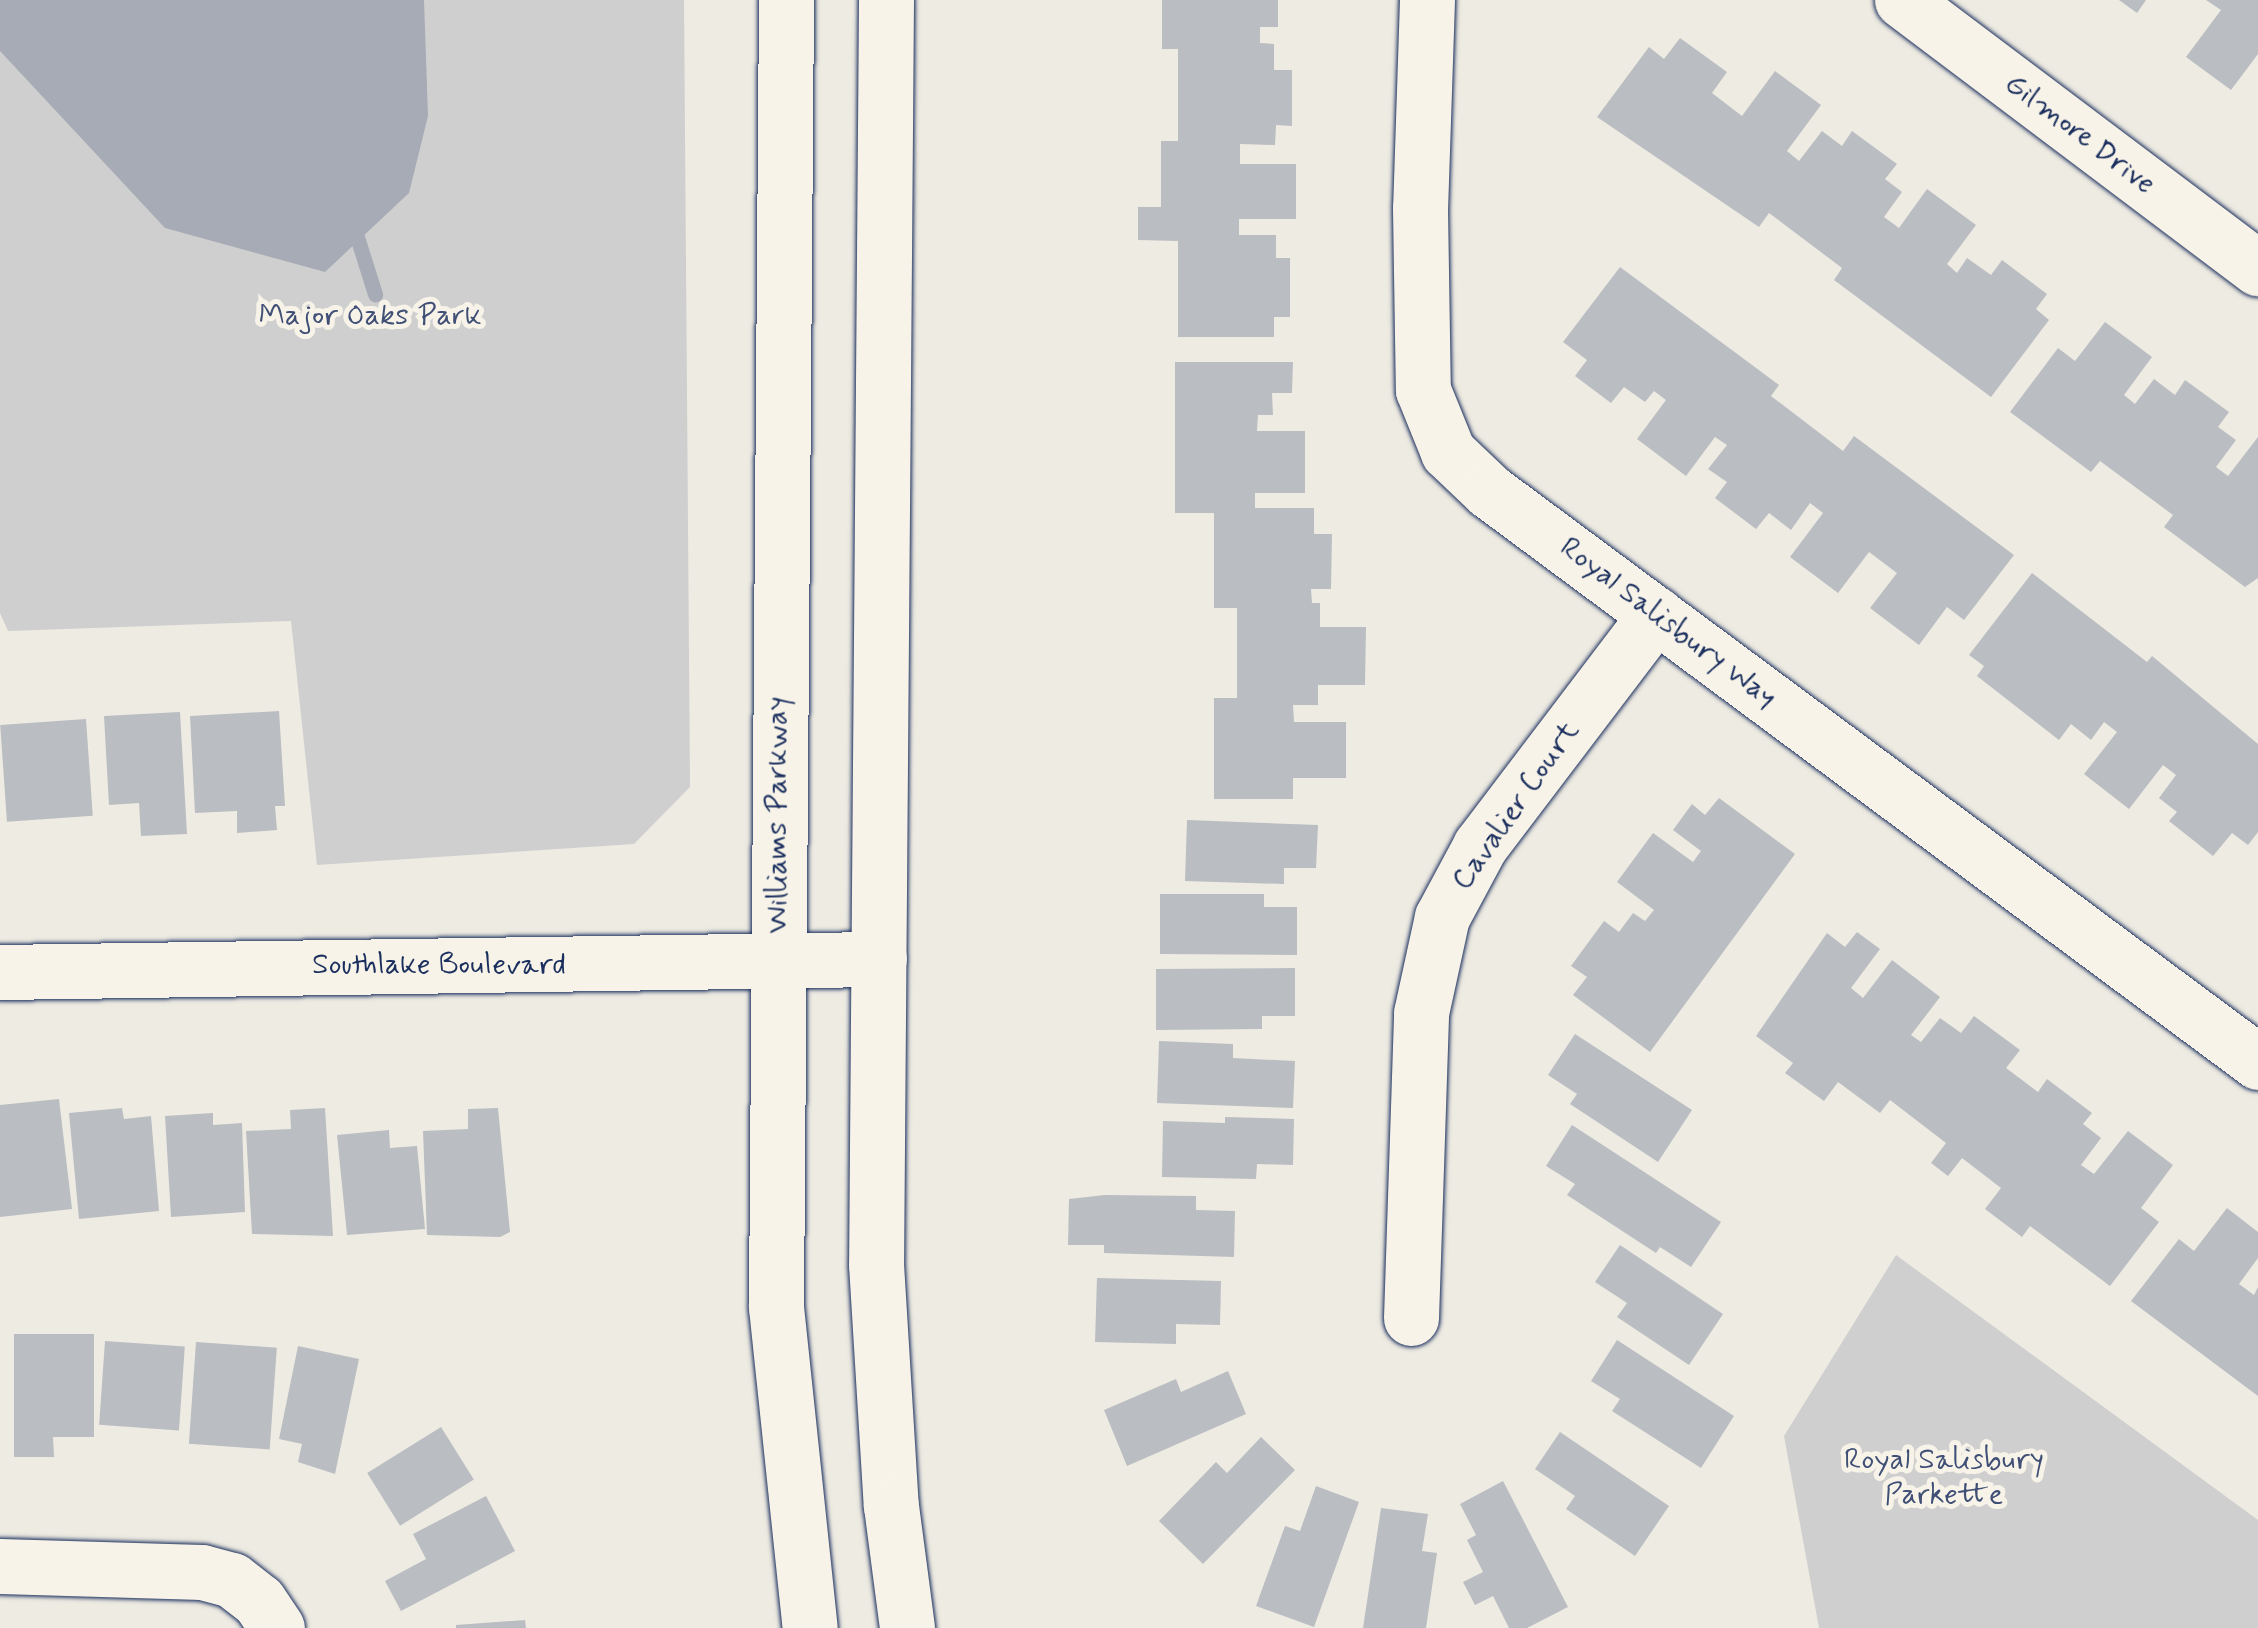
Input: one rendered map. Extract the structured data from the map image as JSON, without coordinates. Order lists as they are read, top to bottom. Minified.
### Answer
{"streets":{"street":["Gilmore Drive","Royal Salisbury Way","Cavalier Court","Williams Parkway","Southlake Boulevard"]},"crossings":[["Royal Salisbury Way","Cavalier Court"],["Williams Parkway","Southlake Boulevard"]],"parks":["Major Oaks Park","Royal Salisbury Parkette"]}
